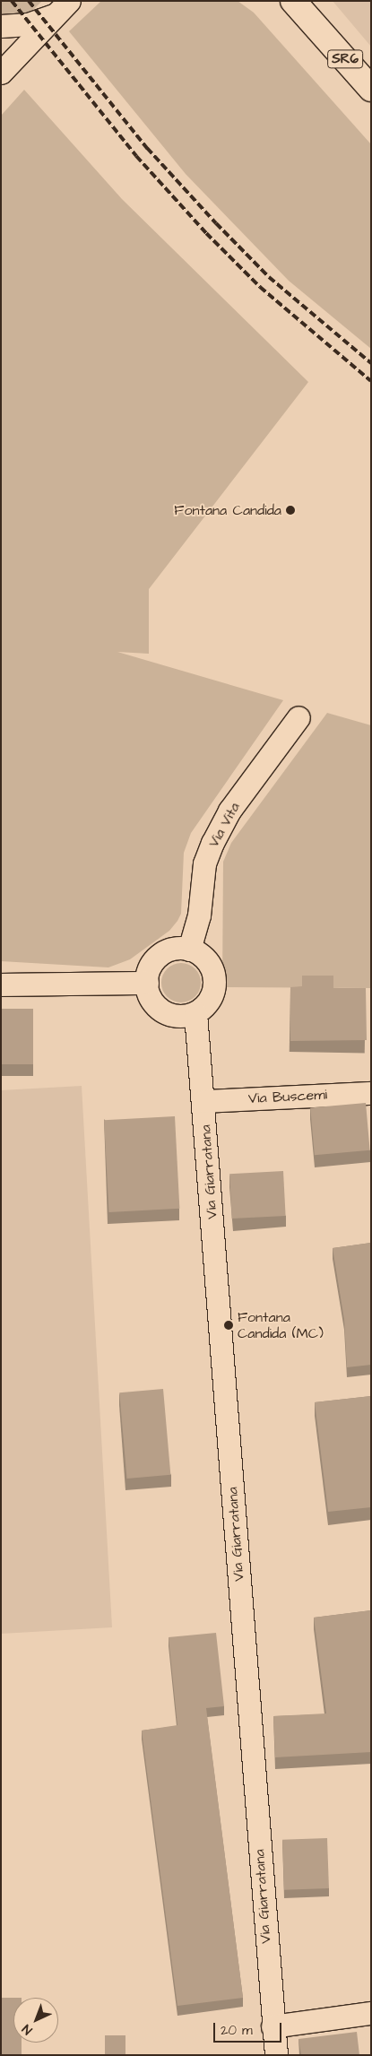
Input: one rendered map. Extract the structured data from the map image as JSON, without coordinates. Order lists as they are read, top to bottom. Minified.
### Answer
{"streets":{"main road":["SR6"],"street":["Via Vita","Via Buscemi","Via Giarratana"]},"crossings":[["Via Vita","Via Giarratana"],["Via Buscemi","Via Giarratana"]],"places":["Fontana Candida","Fontana Candida (MC)"],"scale_bar":"20 m","north":"bottom left"}
